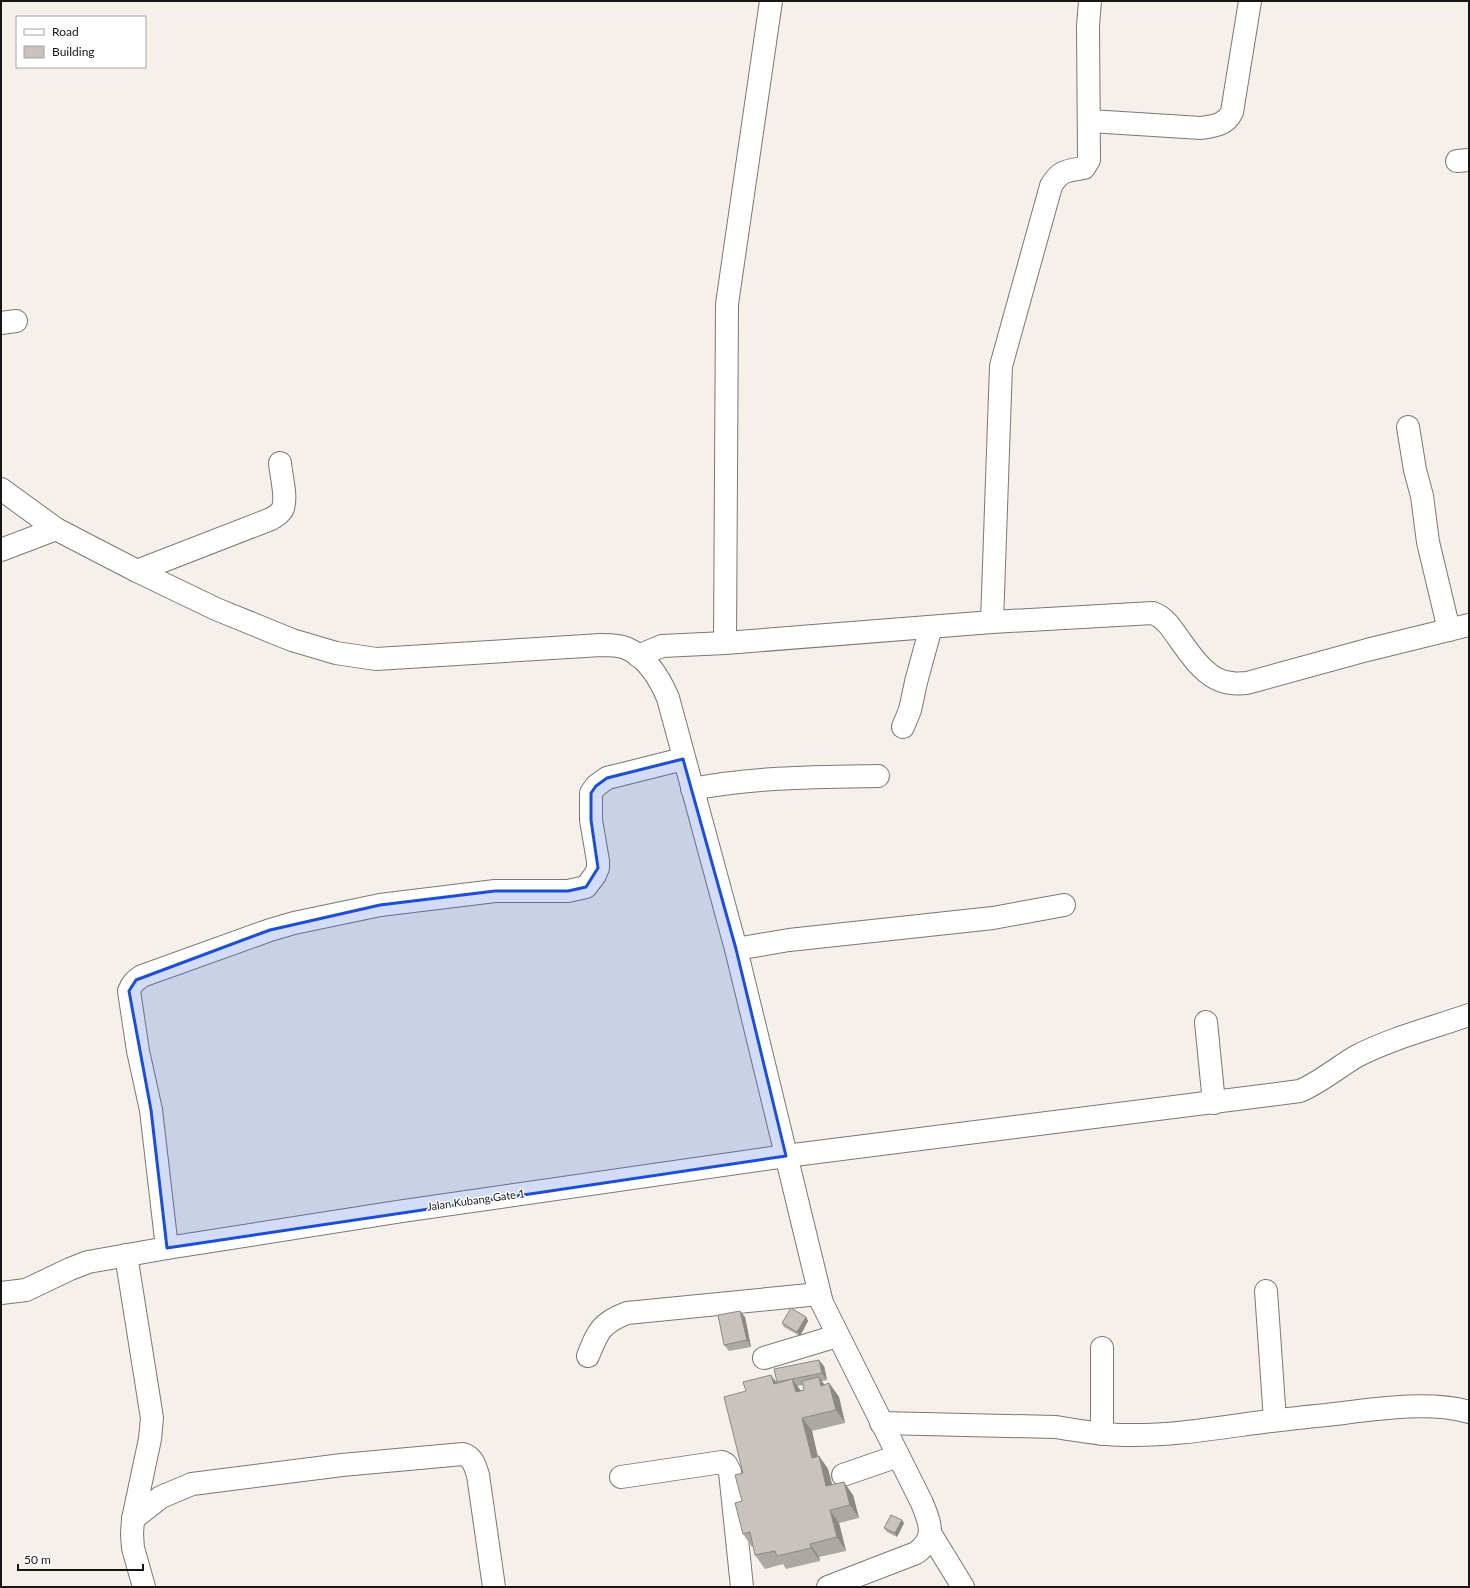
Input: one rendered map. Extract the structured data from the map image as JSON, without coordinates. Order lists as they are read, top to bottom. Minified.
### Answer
{"streets":{"street":["Jalan Kubang Gate 1"]},"legend":["Road","Building"],"scale_bar":"50 m"}
